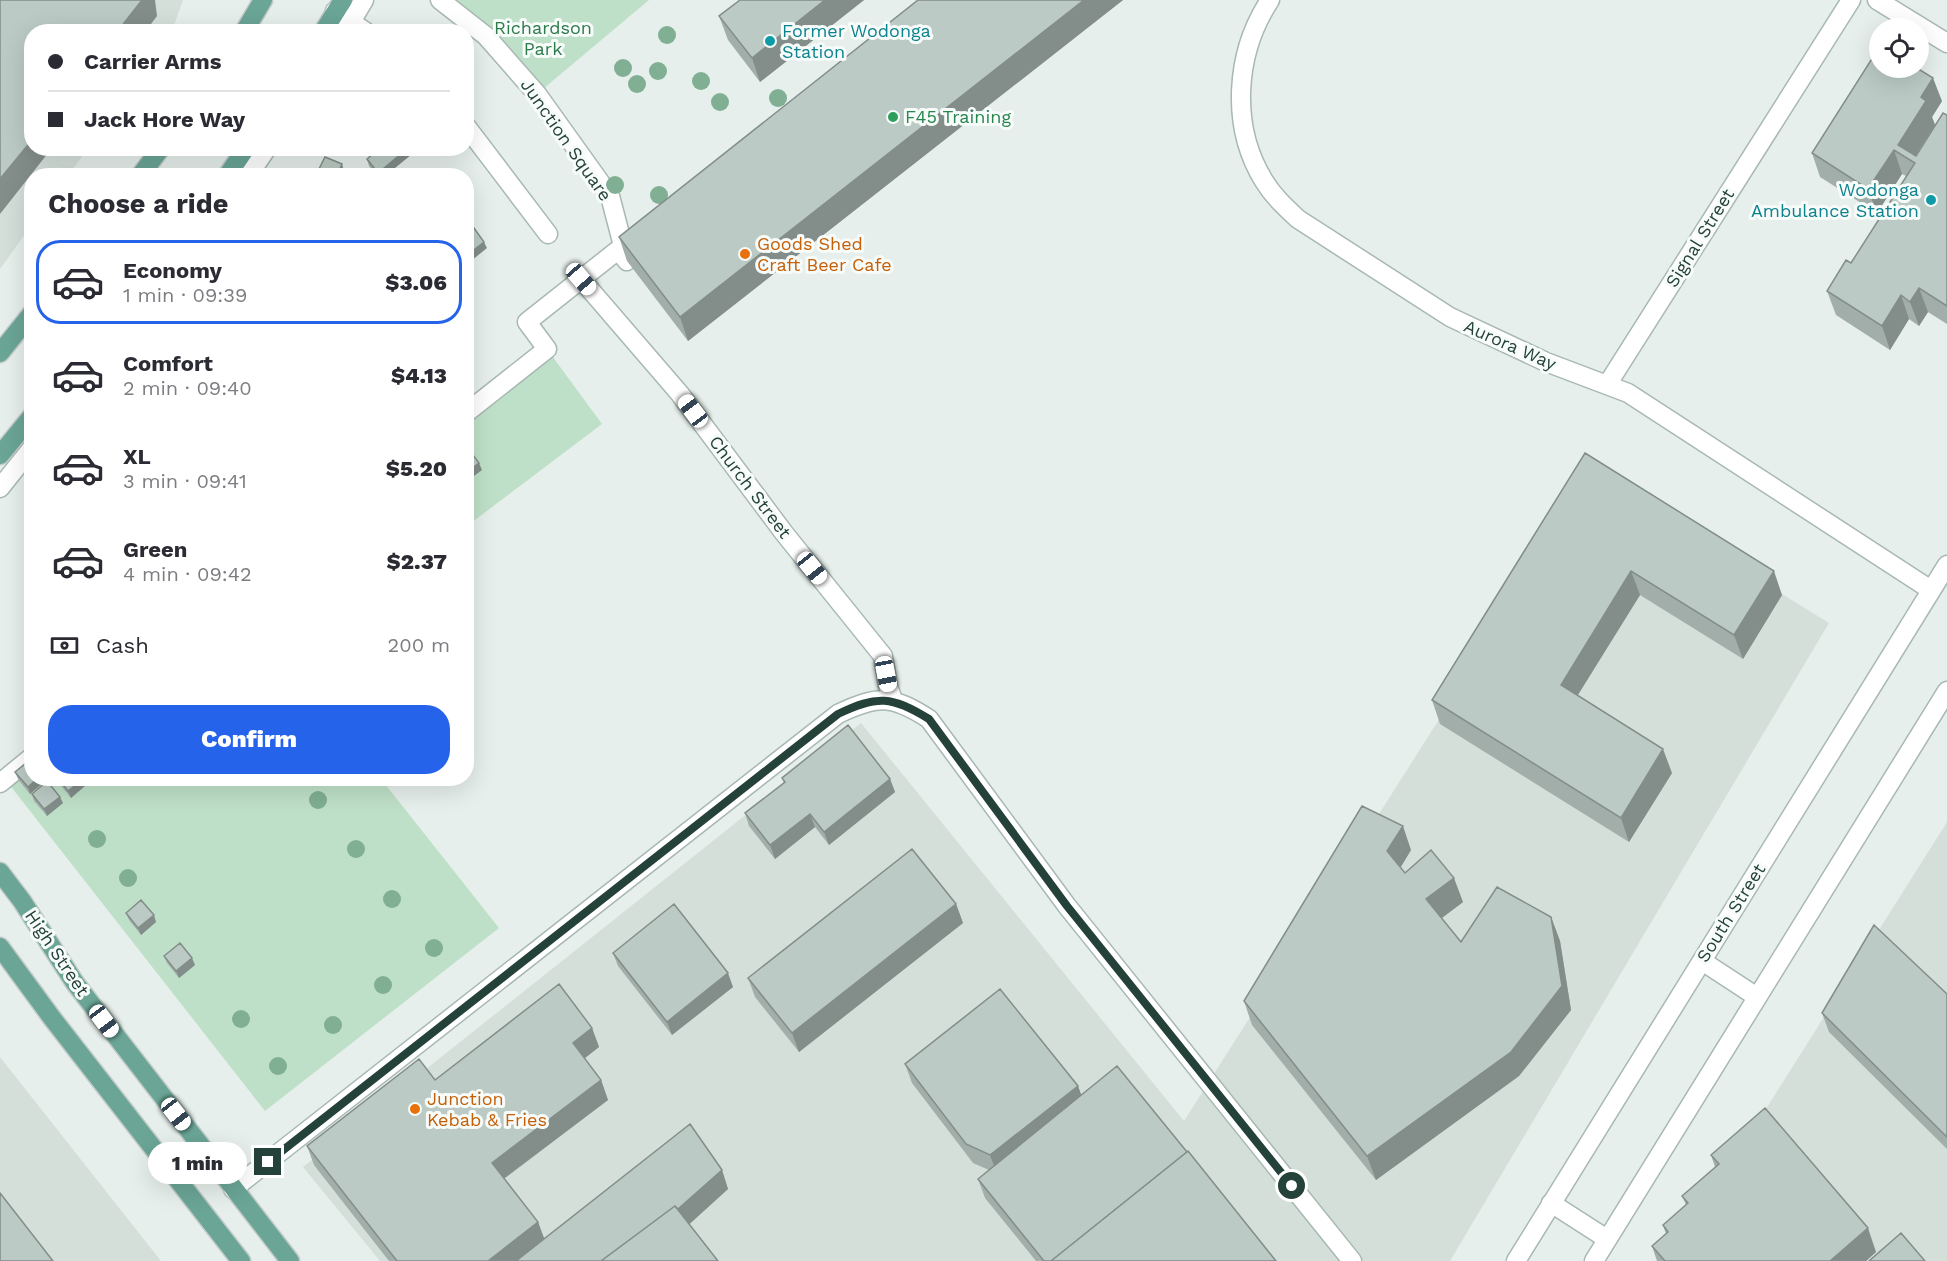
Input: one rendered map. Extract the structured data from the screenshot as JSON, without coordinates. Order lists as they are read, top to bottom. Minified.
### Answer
{"streets":{"main road":["High Street"],"street":["Junction Square","Signal Street","Aurora Way","Church Street","South Street"]},"crossings":[["Junction Square","Church Street"],["Signal Street","Aurora Way"],["Aurora Way","South Street"]],"parks":["Richardson Park"],"places":["Former Wodonga Station","F45 Training","Wodonga Ambulance Station","Goods Shed Craft Beer Cafe","Junction Kebab & Fries"],"page":{"banner":["Carrier Arms","Jack Hore Way"],"heading":"Choose a ride","list":[{"name":"Economy","note":"1 min · 09:39","value":"$3.06"},{"name":"Comfort","note":"2 min · 09:40","value":"$4.13"},{"name":"XL","note":"3 min · 09:41","value":"$5.20"},{"name":"Green","note":"4 min · 09:42","value":"$2.37"}],"pay":["Cash","200 m"],"buttons":"Confirm","bubble":"1 min"}}
